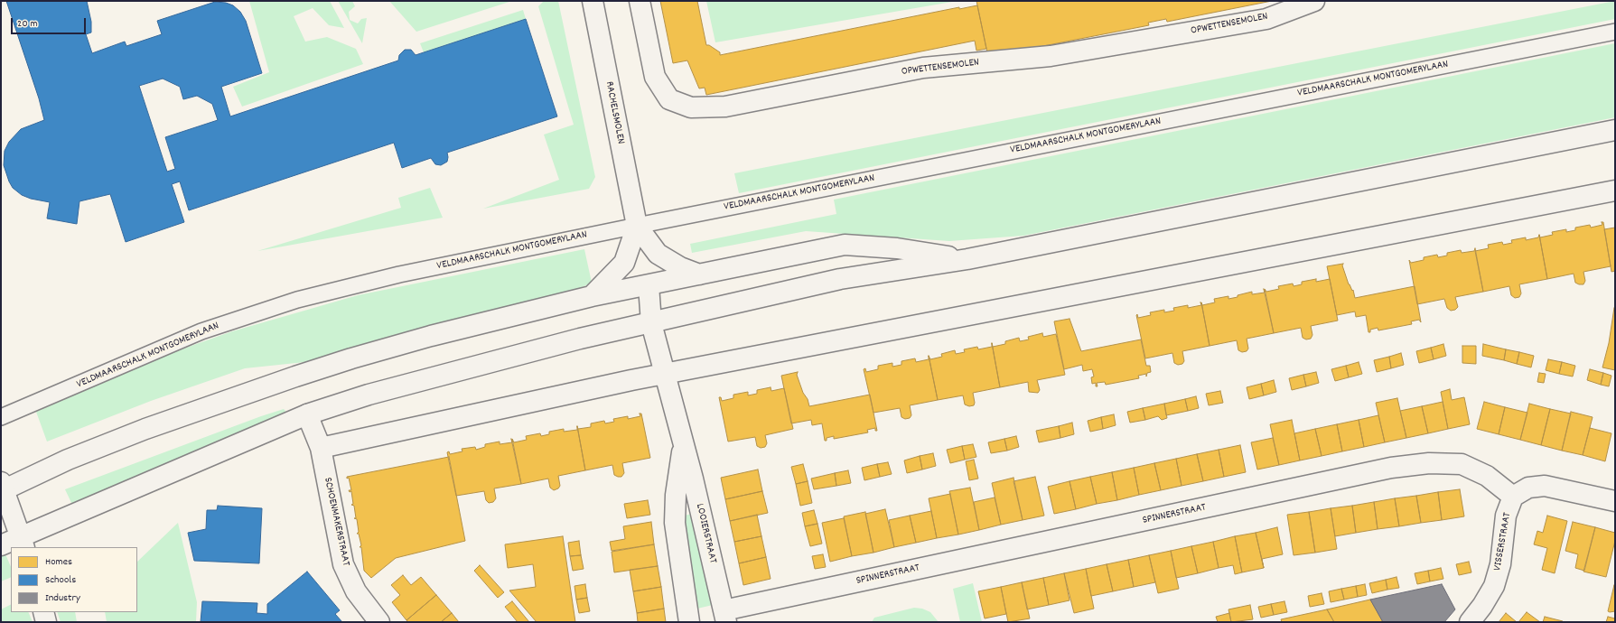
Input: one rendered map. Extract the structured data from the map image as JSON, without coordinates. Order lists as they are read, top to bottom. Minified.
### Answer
{"streets":{"street":["OPWETTENSEMOLEN","RACHELSMOLEN","SPINNERSTRAAT","SCHOENMAKERSTRAAT","LOOIERSTRAAT","VISSERSTRAAT"],"lane":["VELDMAARSCHALK MONTGOMERYLAAN"]},"crossings":[["VELDMAARSCHALK MONTGOMERYLAAN","RACHELSMOLEN"],["SPINNERSTRAAT","LOOIERSTRAAT"],["SPINNERSTRAAT","VISSERSTRAAT"]],"legend":["Homes","Schools","Industry"],"scale_bar":"20 m"}
